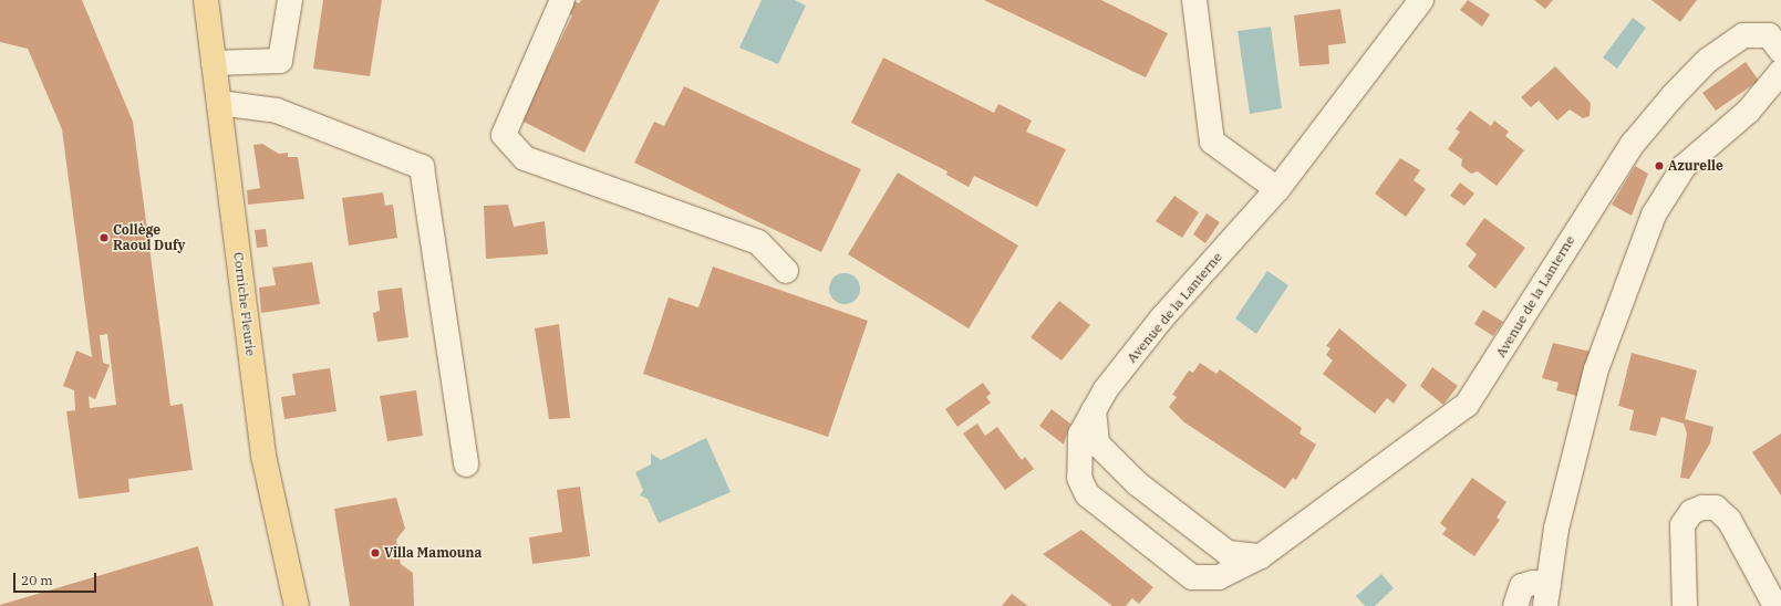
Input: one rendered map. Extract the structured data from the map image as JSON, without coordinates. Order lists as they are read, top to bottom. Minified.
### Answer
{"streets":{"main road":["Corniche Fleurie"],"street":["Avenue de la Lanterne"]},"places":["Azurelle","Collège Raoul Dufy","Villa Mamouna"],"scale_bar":"20 m"}
